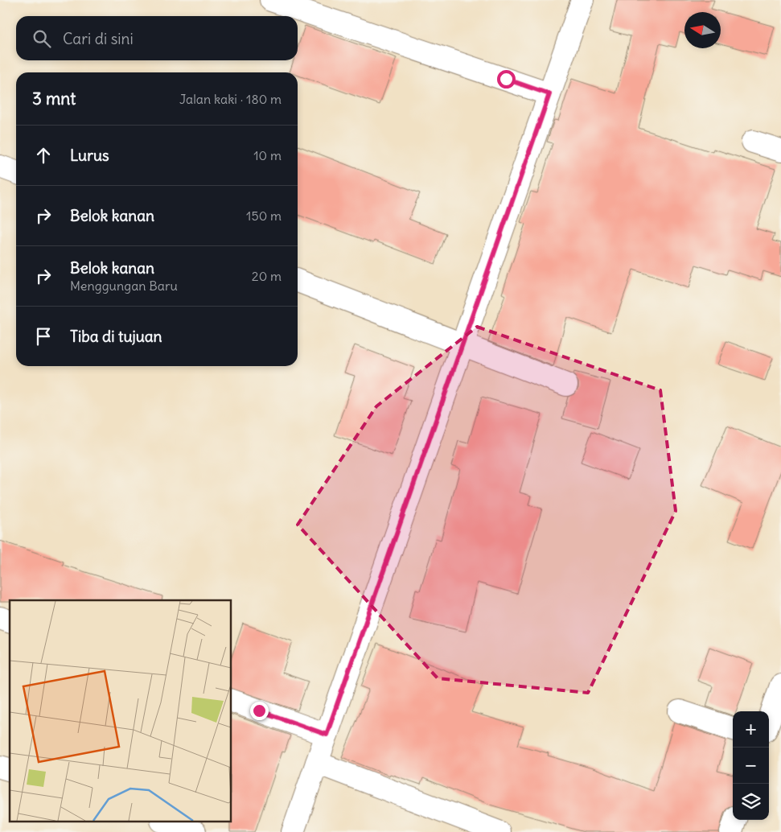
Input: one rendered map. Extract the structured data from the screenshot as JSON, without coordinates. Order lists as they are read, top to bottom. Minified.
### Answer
{"north":"left","page":{"search":"Cari di sini","heading":["3 mnt","Jalan kaki · 180 m"],"list":[["Lurus","10 m"],["Belok kanan","150 m"],["Belok kanan","Menggungan Baru","20 m"],"Tiba di tujuan"],"map_buttons":["+","−"]}}
